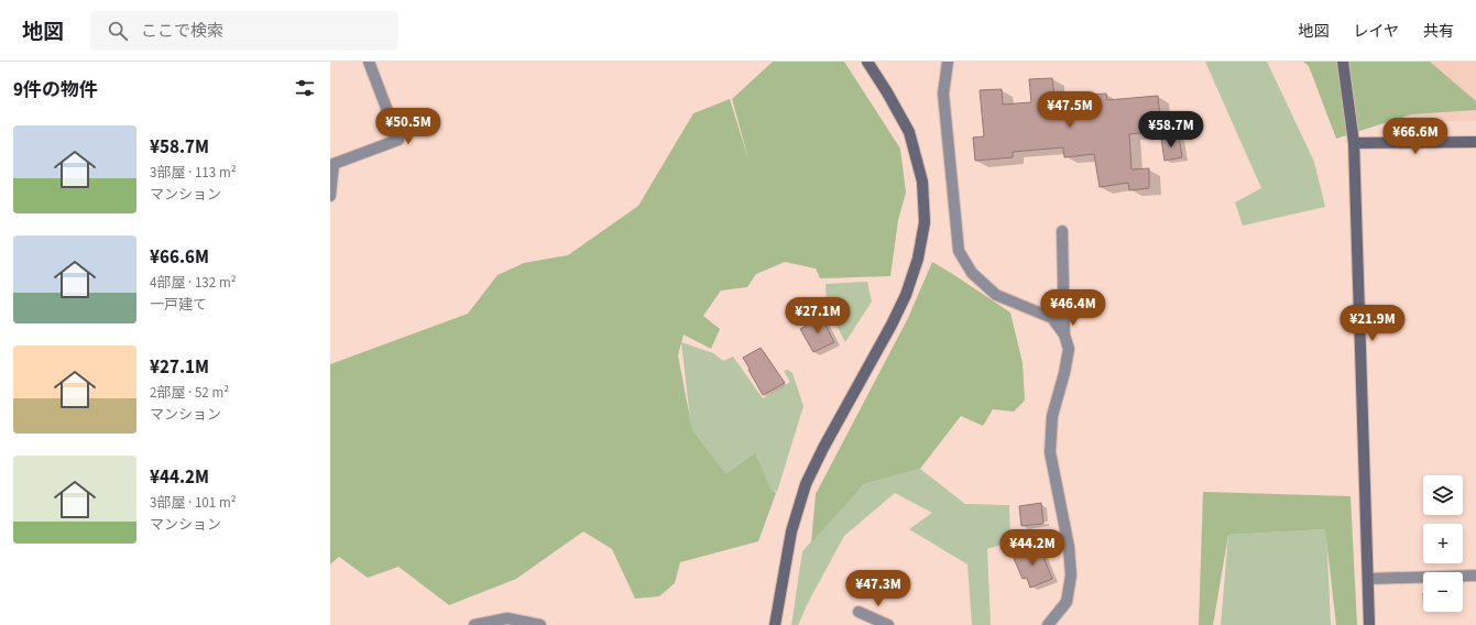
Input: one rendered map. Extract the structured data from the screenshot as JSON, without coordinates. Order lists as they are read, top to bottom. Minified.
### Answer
{"page":{"header":"地図","search":"ここで検索","nav":["地図","レイヤ","共有"],"heading":"9件の物件","price":["¥47.5M","¥50.5M","¥58.7M","¥66.6M","¥46.4M","¥27.1M","¥21.9M","¥44.2M","¥47.3M"],"list":[{"name":"¥58.7M","note":"3部屋 · 113 m² · マンション"},{"name":"¥66.6M","note":"4部屋 · 132 m² · 一戸建て"},{"name":"¥27.1M","note":"2部屋 · 52 m² · マンション"},{"name":"¥44.2M","note":"3部屋 · 101 m² · マンション"}],"map_buttons":["+","−"]}}
